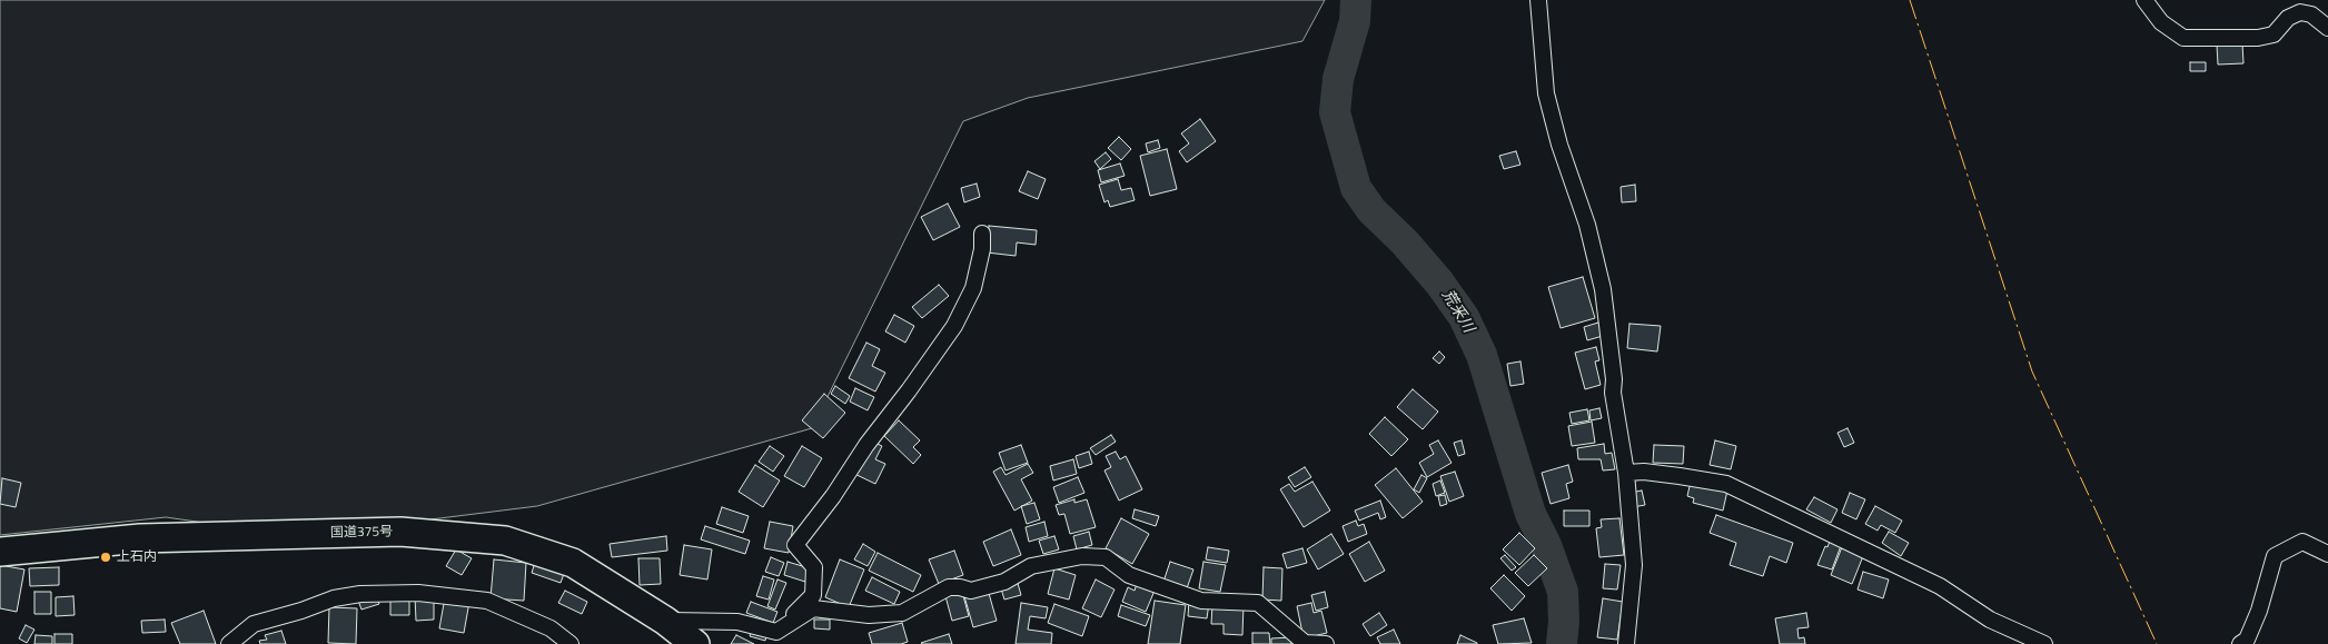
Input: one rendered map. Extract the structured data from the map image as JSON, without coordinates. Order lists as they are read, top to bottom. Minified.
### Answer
{"streets":{"highway":["国道375号"]},"water":["荒釆川"],"places":["上石内"]}
